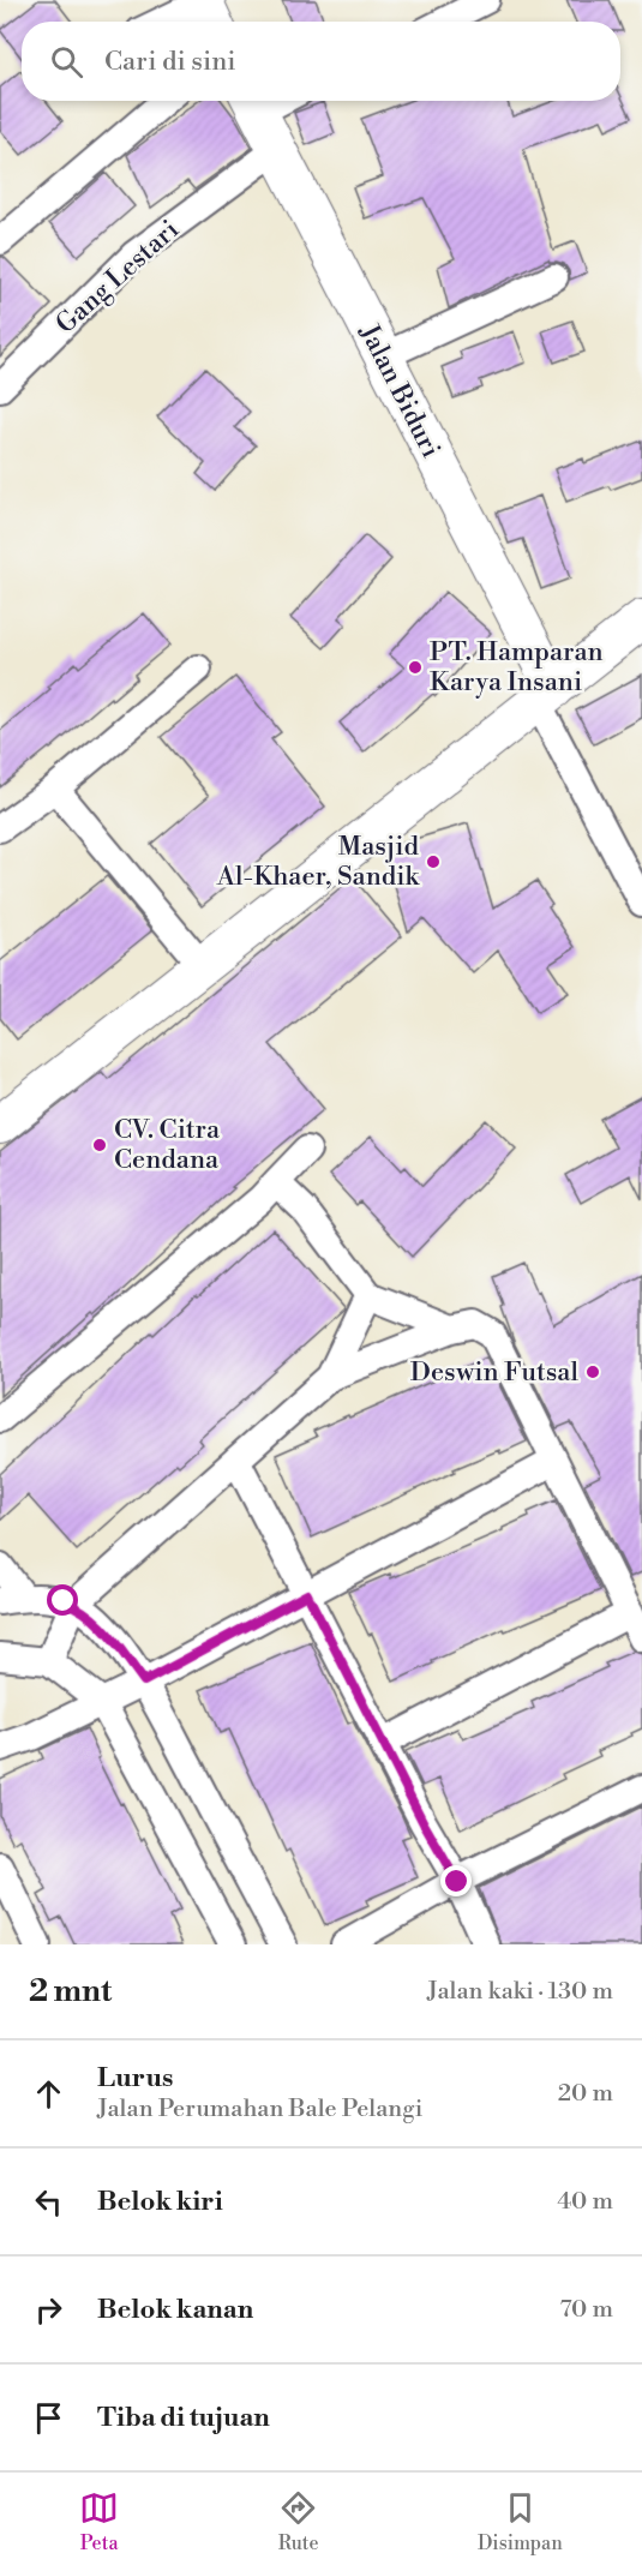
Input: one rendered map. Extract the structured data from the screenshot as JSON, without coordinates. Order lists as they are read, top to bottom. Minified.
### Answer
{"streets":{"main road":["Jalan Biduri"],"street":["Gang Lestari"]},"crossings":[["Gang Lestari","Jalan Biduri"]],"places":["PT. Hamparan Karya Insani","Masjid Al-Khaer, Sandik","CV. Citra Cendana","Deswin Futsal"],"page":{"search":"Cari di sini","heading":["2 mnt","Jalan kaki · 130 m"],"list":[["Lurus","Jalan Perumahan Bale Pelangi","20 m"],["Belok kiri","40 m"],["Belok kanan","70 m"],"Tiba di tujuan"],"nav":["Peta","Rute","Disimpan"]}}
